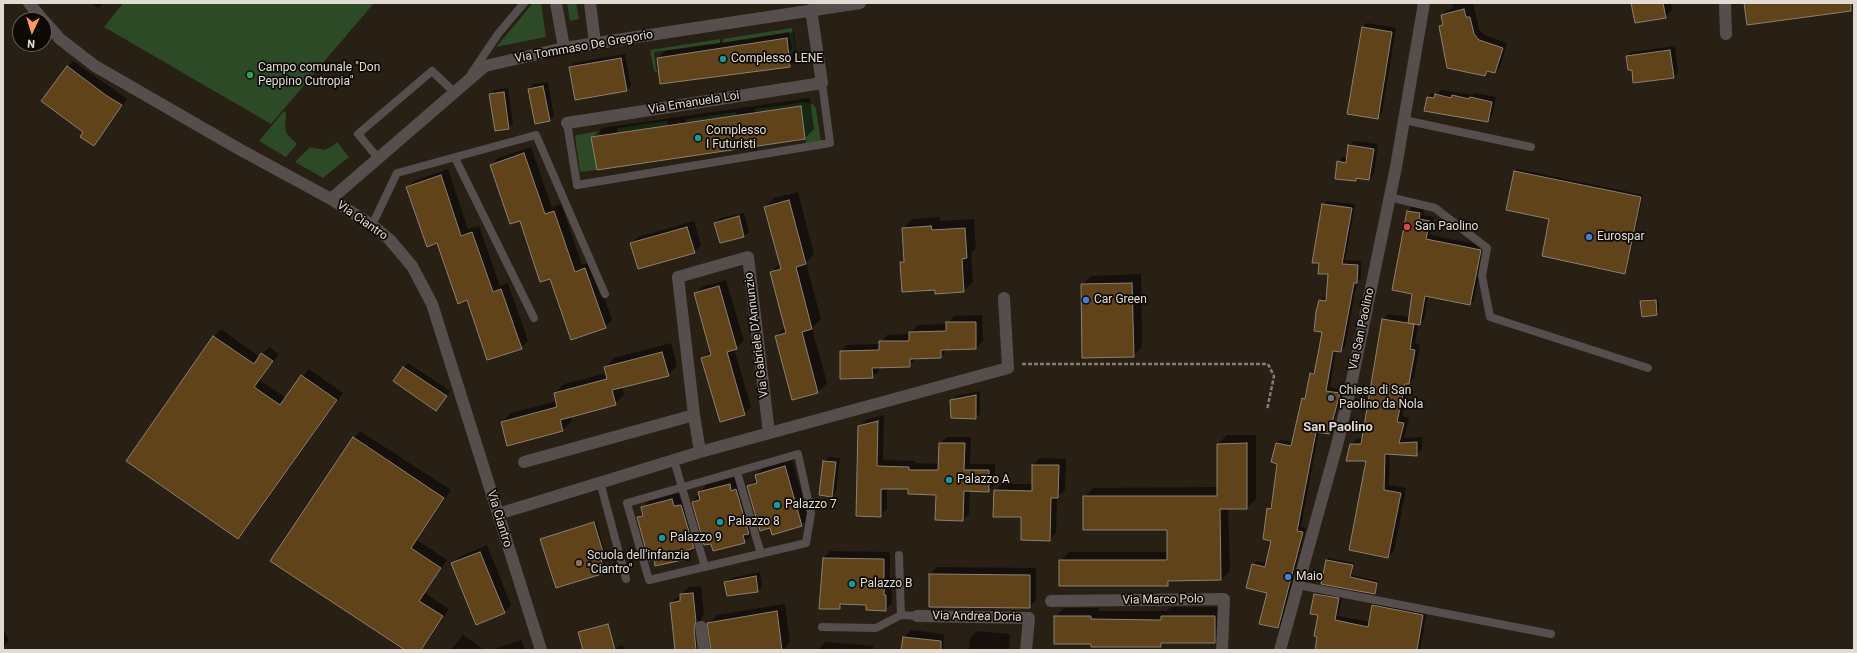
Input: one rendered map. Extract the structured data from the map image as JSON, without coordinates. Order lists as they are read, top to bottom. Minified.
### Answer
{"streets":{"street":["Via Tommaso De Gregorio","Via Emanuela Loi","Via Ciantro","Via San Paolino","Via Gabriele D'Annunzio","Via Marco Polo","Via Andrea Doria"]},"crossings":[["Via Tommaso De Gregorio","Via Ciantro"]],"districts":["San Paolino"],"places":["Complesso LENE","Campo comunale \"Don Peppino Cutropia\"","Complesso I Futuristi","San Paolino","Eurospar","Car Green","Chiesa di San Paolino da Nola","Palazzo A","Palazzo 7","Palazzo 8","Palazzo 9","Scuola dell'infanzia \"Ciantro\"","Maio","Palazzo B"],"north":"bottom"}
